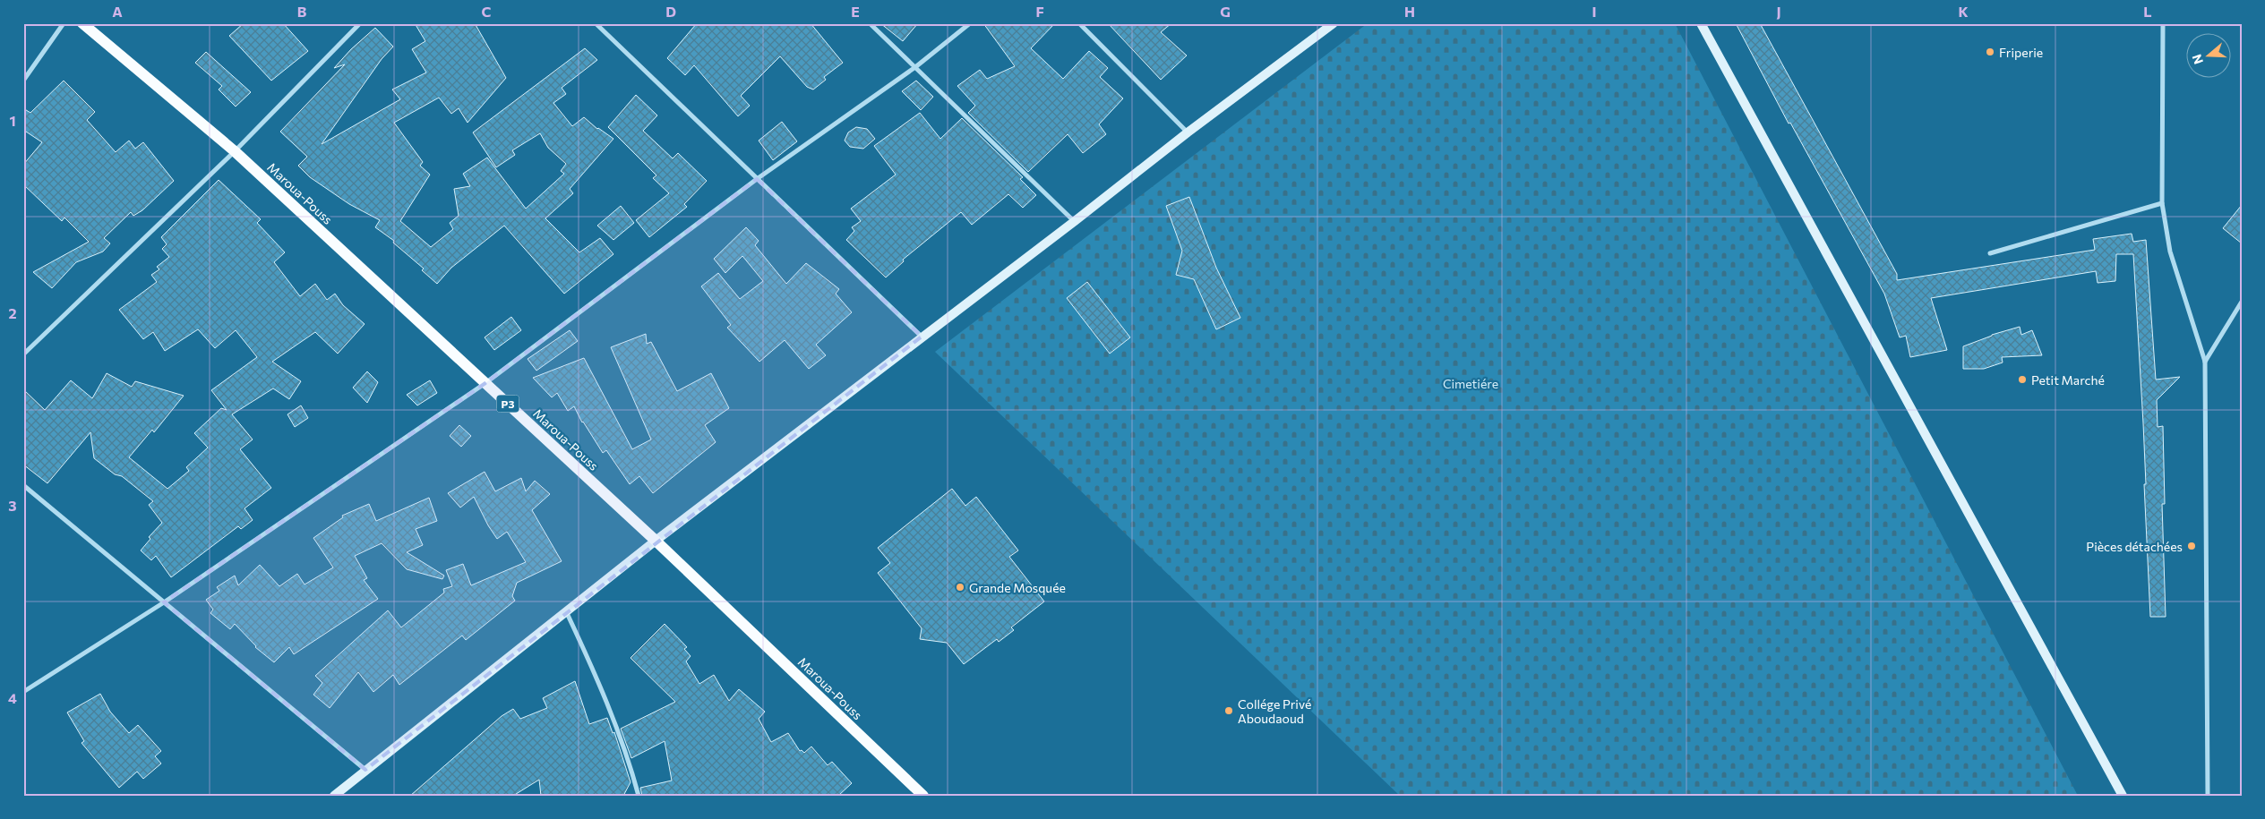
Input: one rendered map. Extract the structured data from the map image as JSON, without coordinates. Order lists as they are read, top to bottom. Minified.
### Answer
{"streets":{"main road":["Maroua-Pouss","P3"]},"parks":["Cimetiére"],"places":["Friperie","Petit Marché","Pièces détachées","Grande Mosquée","Collége Privé Aboudaoud"],"north":"left","grid":{"columns":["A","B","C","D","E","F","G","H","I","J","K","L"],"rows":["1","2","3","4"]}}
